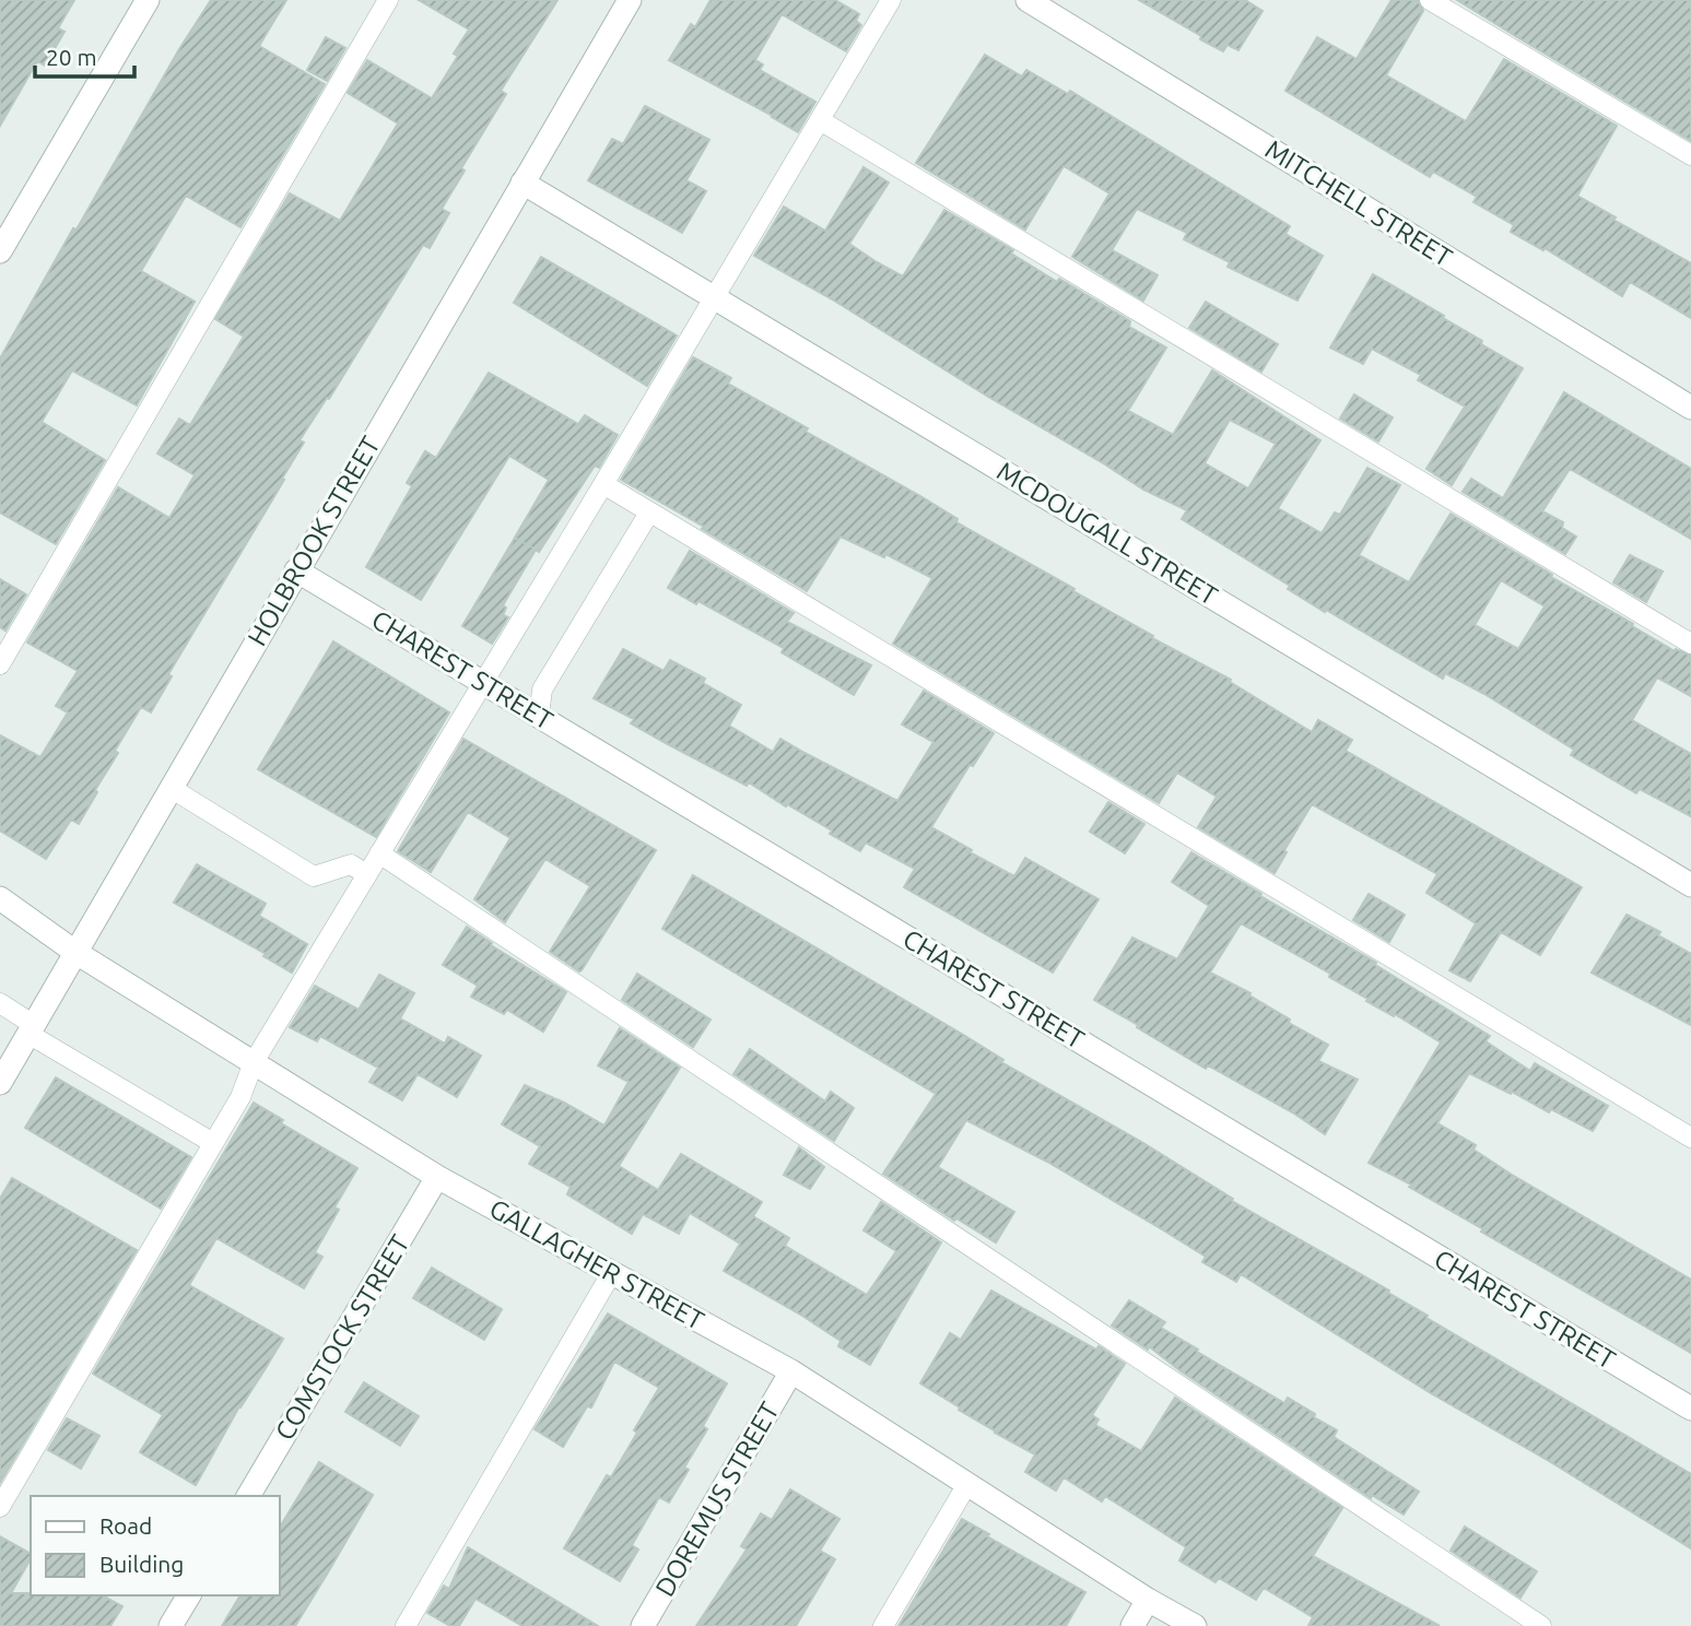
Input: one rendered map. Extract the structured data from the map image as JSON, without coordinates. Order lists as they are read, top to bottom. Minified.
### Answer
{"streets":{"street":["MITCHELL STREET","MCDOUGALL STREET","HOLBROOK STREET","CHAREST STREET","GALLAGHER STREET","COMSTOCK STREET","DOREMUS STREET"]},"crossings":[["MCDOUGALL STREET","HOLBROOK STREET"],["HOLBROOK STREET","CHAREST STREET"],["HOLBROOK STREET","GALLAGHER STREET"],["GALLAGHER STREET","COMSTOCK STREET"],["GALLAGHER STREET","DOREMUS STREET"]],"legend":["Road","Building"],"scale_bar":"20 m"}
